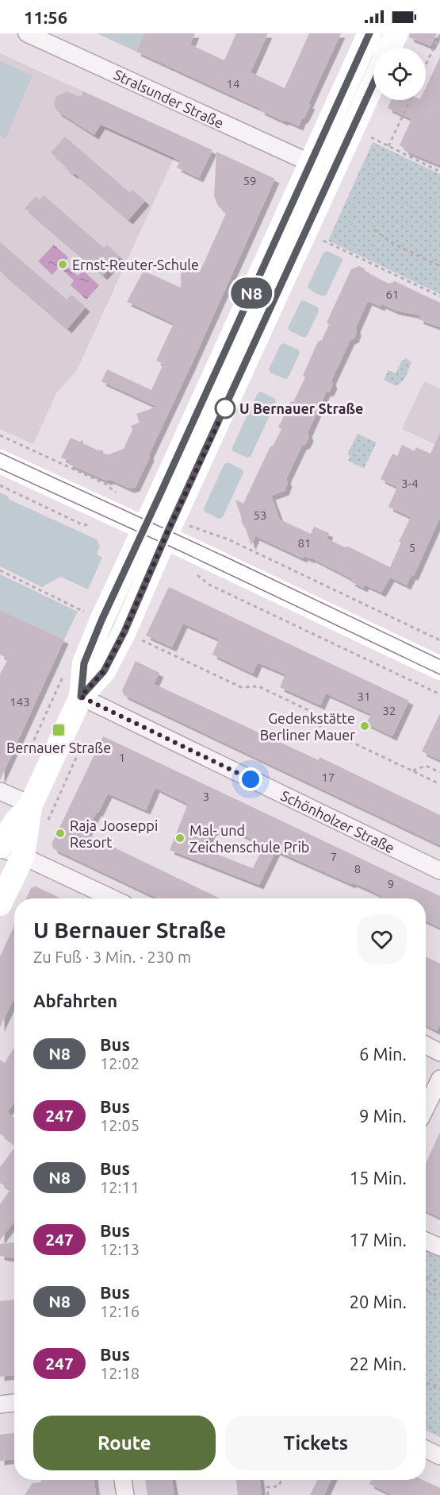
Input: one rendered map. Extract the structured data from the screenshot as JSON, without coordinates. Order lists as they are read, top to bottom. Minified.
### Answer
{"streets":{"street":["Stralsunder Straße","Schönholzer Straße"]},"places":{"other":["Ernst-Reuter-Schule","U Bernauer Straße","Gedenkstätte Berliner Mauer","Raja Jooseppi Resort","Mal- und Zeichenschule Prib"],"transit":["Bernauer Straße"]},"lines":["bus line N8"],"house_numbers":["14","59","61","3-4","53","81","5","31","143","32","1","17","3","7","8","9"],"page":{"status":"11:56","on_map":"N8","heading":[["U Bernauer Straße","Zu Fuß · 3 Min. · 230 m"],"Abfahrten"],"list":[{"mark":"N8","name":"Bus","note":"12:02","value":"6 Min."},{"mark":"247","name":"Bus","note":"12:05","value":"9 Min."},{"mark":"N8","name":"Bus","note":"12:11","value":"15 Min."},{"mark":"247","name":"Bus","note":"12:13","value":"17 Min."},{"mark":"N8","name":"Bus","note":"12:16","value":"20 Min."},{"mark":"247","name":"Bus","note":"12:18","value":"22 Min."}],"buttons":["Route","Tickets"]}}
